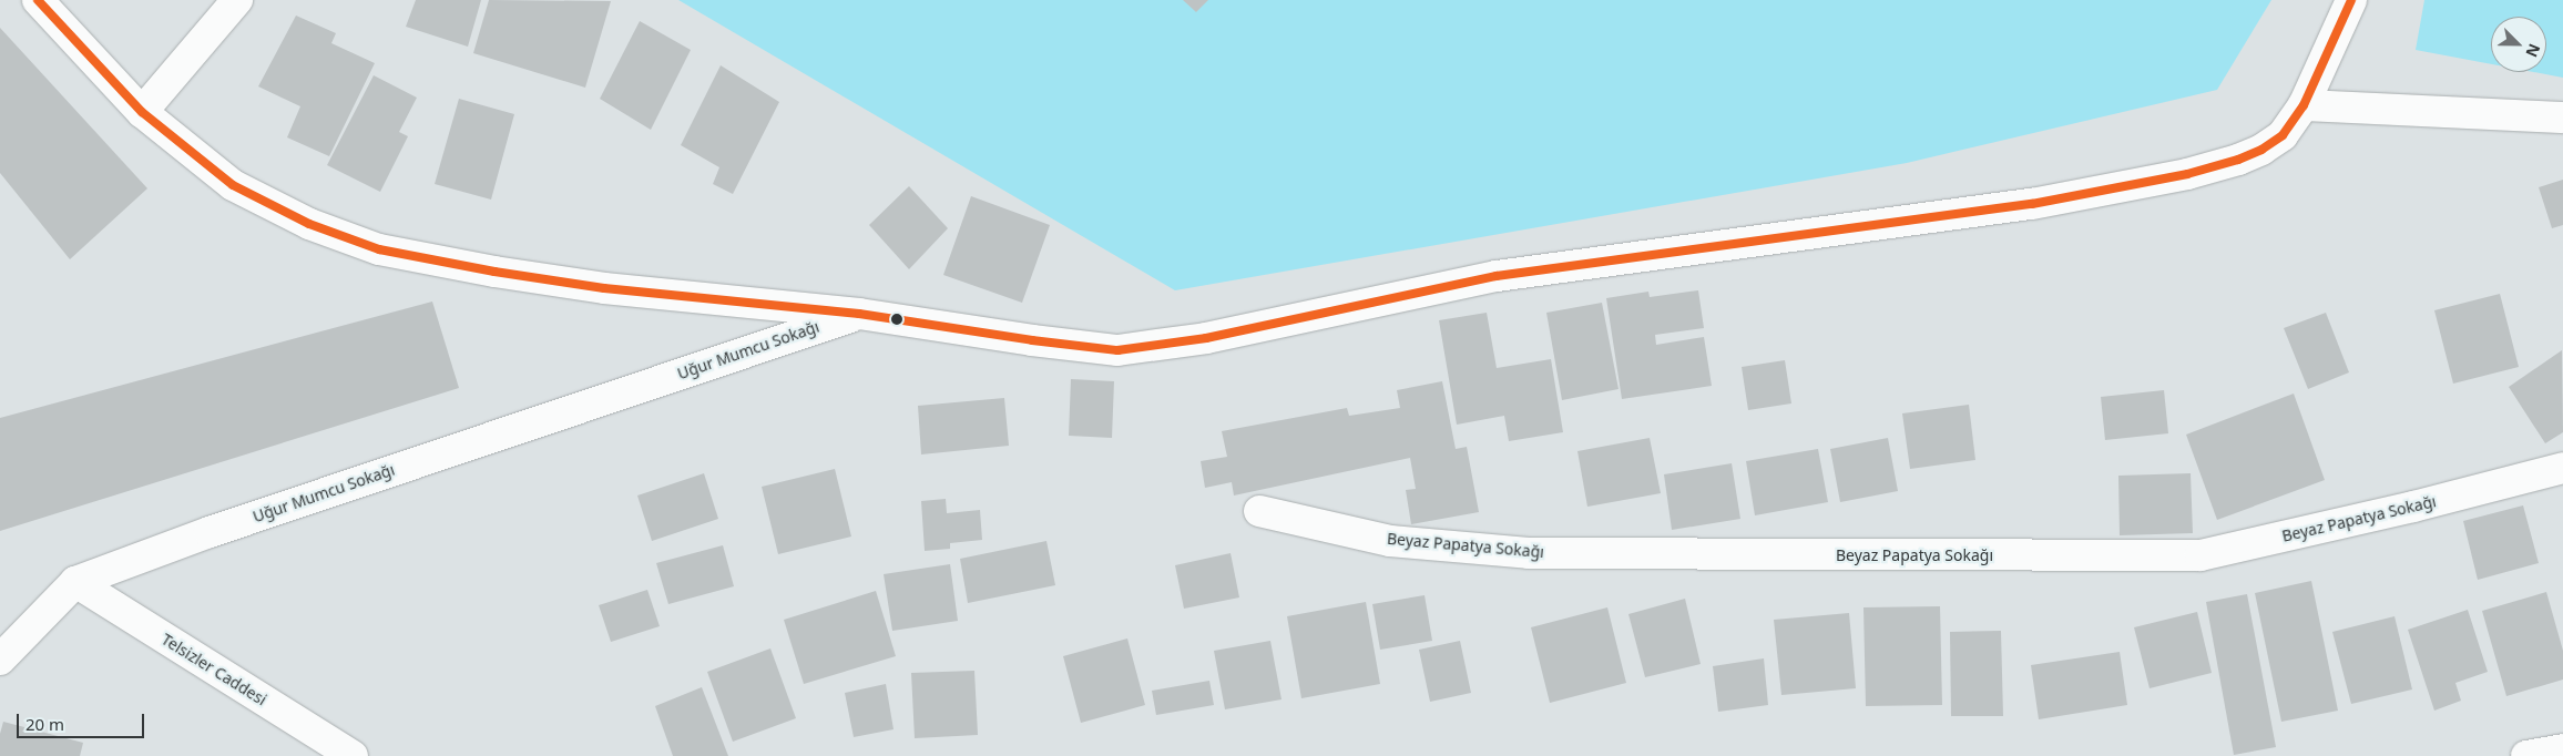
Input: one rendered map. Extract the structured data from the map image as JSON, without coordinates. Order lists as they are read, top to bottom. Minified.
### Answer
{"streets":{"street":["Uğur Mumcu Sokağı","Beyaz Papatya Sokağı","Telsizler Caddesi"]},"crossings":[["Uğur Mumcu Sokağı","Telsizler Caddesi"]],"scale_bar":"20 m","north":"bottom right"}
